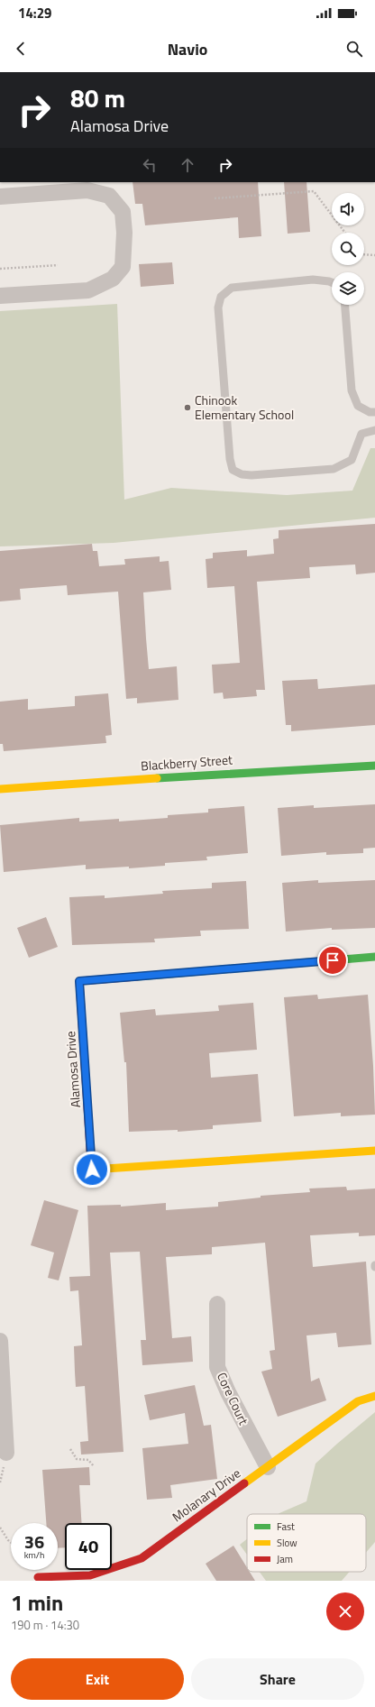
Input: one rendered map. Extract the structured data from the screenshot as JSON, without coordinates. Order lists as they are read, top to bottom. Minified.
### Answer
{"streets":{"street":["Blackberry Street","Alamosa Drive","Core Court","Molanary Drive"]},"crossings":[["Core Court","Molanary Drive"]],"places":["Chinook Elementary School"],"legend":["Fast","Slow","Jam"],"page":{"status":"14:29","header":"Navio","turn":["80 m","Alamosa Drive"],"speed":"36 km/h","limit":"40","heading":["1 min","190 m · 14:30"],"buttons":["Exit","Share"]}}
